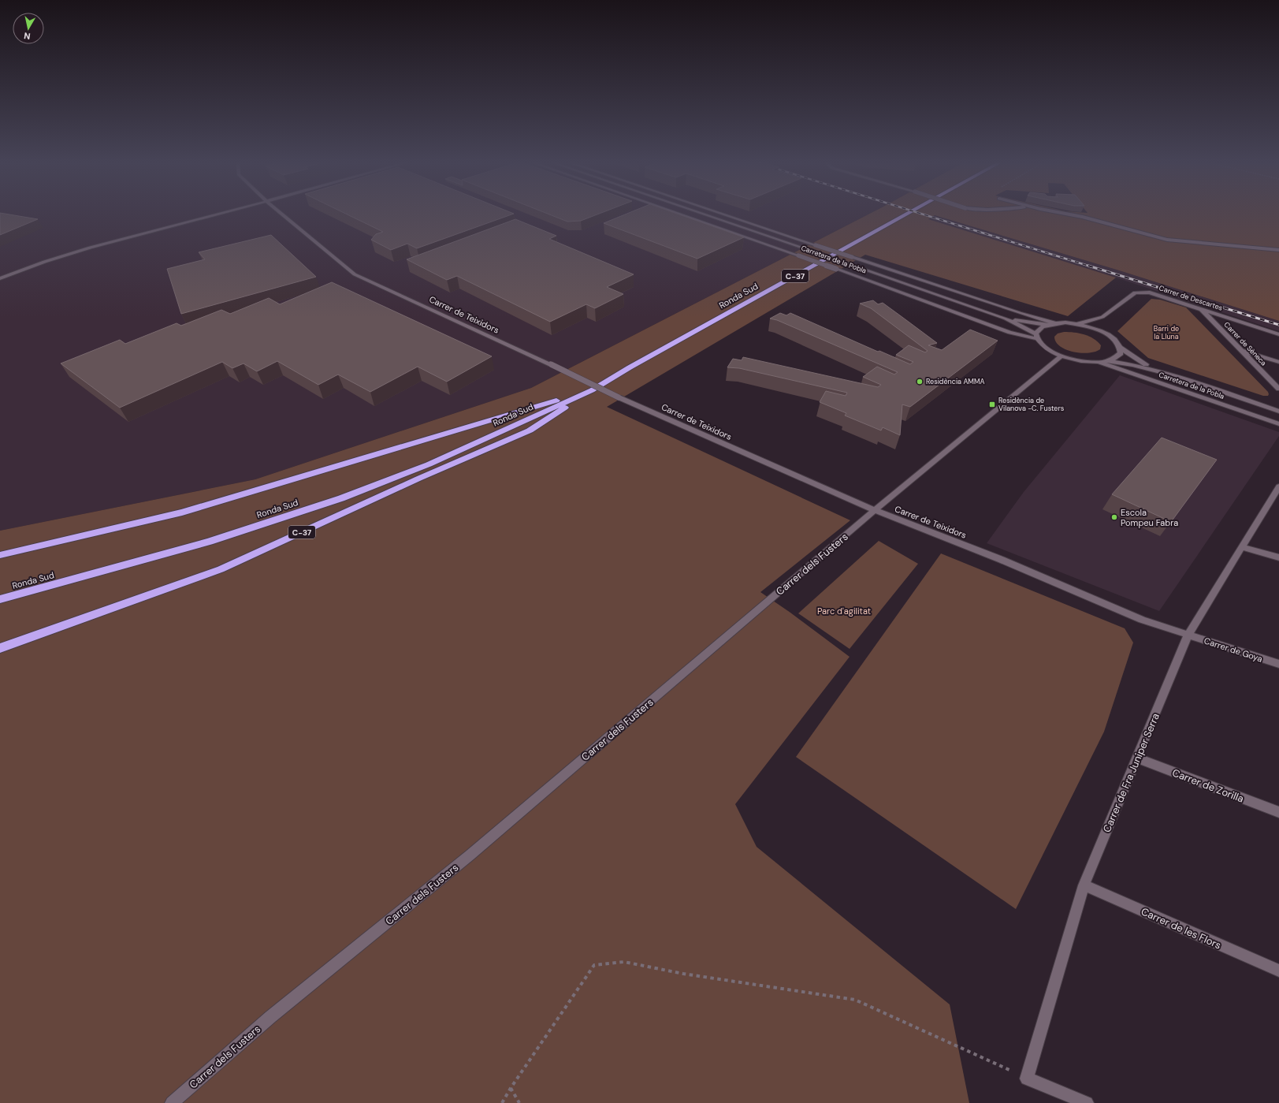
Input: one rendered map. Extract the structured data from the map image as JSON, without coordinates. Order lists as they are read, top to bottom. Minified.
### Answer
{"streets":{"highway":["C-37","Ronda Sud"],"street":["Carretera de la Pobla","Carrer de Descartes","Carrer de Teixidors","Carrer de Sèneca","Carrer dels Fusters","Carrer de Goya","Carrer de Fra Juniper Serra","Carrer de Zorilla","Carrer de les Flors"]},"crossings":[["Carretera de la Pobla","Carrer de Descartes"],["C-37","Ronda Sud"],["Carrer de Descartes","Carrer de Sèneca"],["Carrer de Teixidors","Carrer dels Fusters"],["Carrer de Teixidors","Carrer de Goya"],["Carrer de Teixidors","Carrer de Fra Juniper Serra"],["Carrer de Goya","Carrer de Fra Juniper Serra"],["Carrer de Fra Juniper Serra","Carrer de Zorilla"],["Carrer de Fra Juniper Serra","Carrer de les Flors"]],"parks":["Barri de la Lluna","Parc d'agilitat"],"places":{"other":["Residència AMMA","Escola Pompeu Fabra"],"transit":["Residència de Vilanova -C. Fusters"]},"north":"bottom"}
